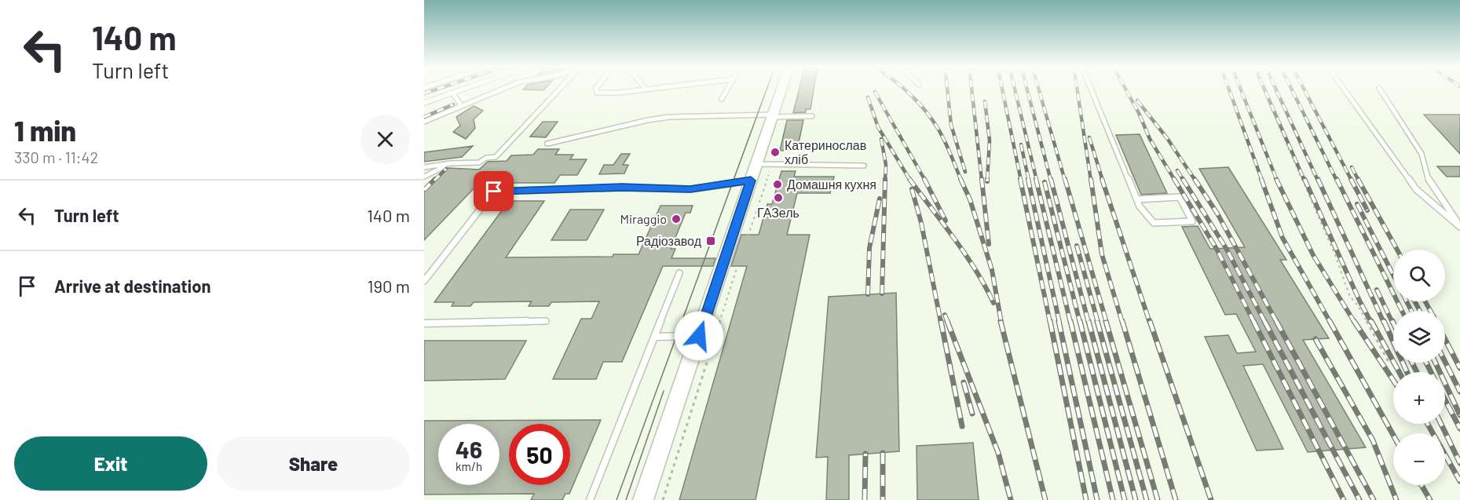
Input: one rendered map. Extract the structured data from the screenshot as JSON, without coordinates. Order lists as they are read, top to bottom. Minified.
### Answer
{"places":{"other":["Катеринослав хліб","Домашня кухня","ГАЗель","Miraggio"],"transit":["Радіозавод"]},"page":{"turn":["140 m","Turn left"],"heading":["1 min","330 m · 11:42"],"list":[{"name":"Turn left","value":"140 m"},{"name":"Arrive at destination","value":"190 m"}],"map_buttons":["+","−"],"speed":"46 km/h","limit":"50","buttons":["Exit","Share"]}}
